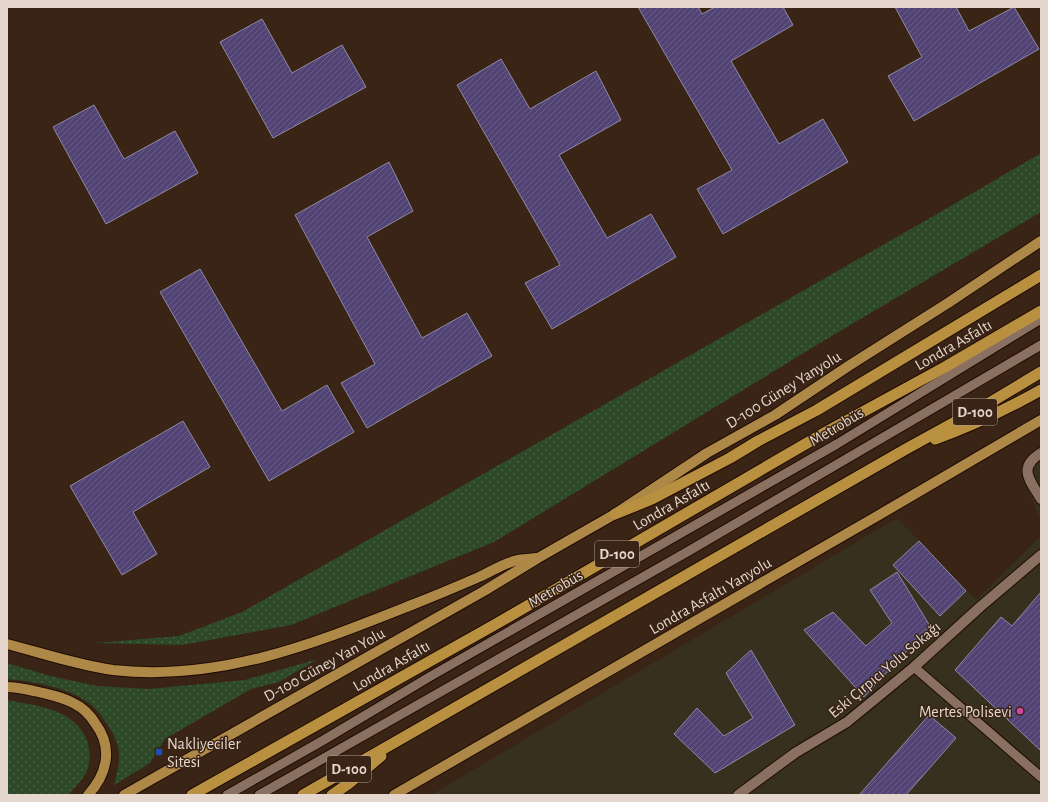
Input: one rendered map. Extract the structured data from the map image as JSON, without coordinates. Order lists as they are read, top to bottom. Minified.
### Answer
{"streets":{"highway":["Londra Asfaltı","D-100"],"main road":["D-100 Güney Yanyolu","Londra Asfaltı Yanyolu","D-100 Güney Yan Yolu"],"street":["Eski Çırpıcı Yolu Sokağı"],"lane":["Metrobüs"]},"crossings":[["D-100 Güney Yanyolu","D-100 Güney Yan Yolu"]],"places":{"other":["Mertes Polisevi"],"transit":["Nakliyeciler Sitesi"]}}
